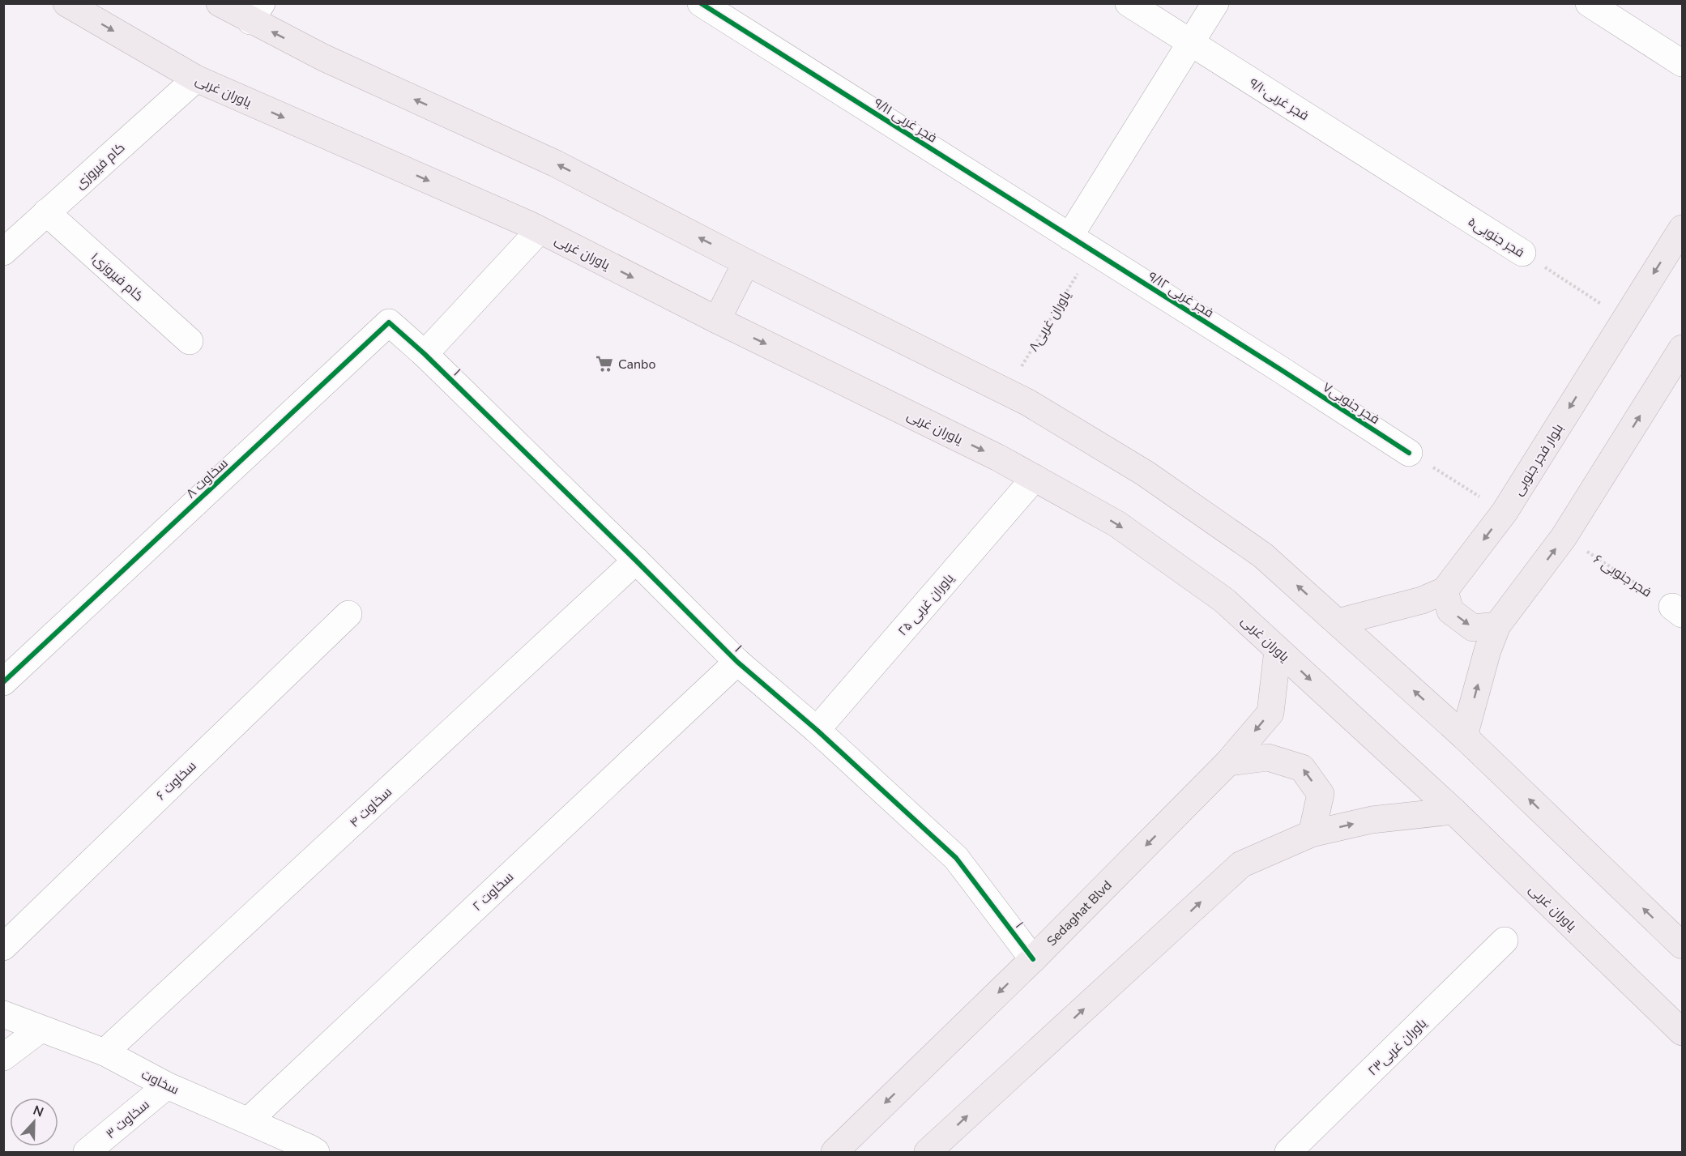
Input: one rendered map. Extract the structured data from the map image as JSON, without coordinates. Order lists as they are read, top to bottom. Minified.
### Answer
{"streets":{"main road":["یاوران غربی","بلوار فجر جنوبی","Sedaghat Blvd"],"street":["فجر غربی۹/۱۰","۹/۱۱ فجر غربی","کام فیروزی","فجر جنوبی۵","کام فیروزی۱","۹/۱۲ فجر غربی","۱","فجر جنوبی۷","سخاوت ۸","یاوران غربی ۲۵","سخاوت ۶","سخاوت ۴","سخاوت ۲","یاوران غربی۲۳","سخاوت","سخاوت ۳"],"path":["یاوران غربی۸","۶ فجر جنوبی"]},"crossings":[["یاوران غربی","کام فیروزی"],["یاوران غربی","یاوران غربی ۲۵"],["یاوران غربی","Sedaghat Blvd"],["فجر غربی۹/۱۰","فجر جنوبی۵"],["۹/۱۱ فجر غربی","۹/۱۲ فجر غربی"],["کام فیروزی","کام فیروزی۱"],["فجر جنوبی۵","بلوار فجر جنوبی"],["۹/۱۲ فجر غربی","یاوران غربی۸"],["۹/۱۲ فجر غربی","فجر جنوبی۷"],["۱","سخاوت ۸"],["۱","یاوران غربی ۲۵"],["۱","سخاوت ۴"],["۱","سخاوت ۲"],["۱","Sedaghat Blvd"],["سخاوت ۴","سخاوت"],["سخاوت ۲","سخاوت"],["سخاوت","سخاوت ۳"]],"places":{"supermarket":["Canbo"]},"north":"top"}
